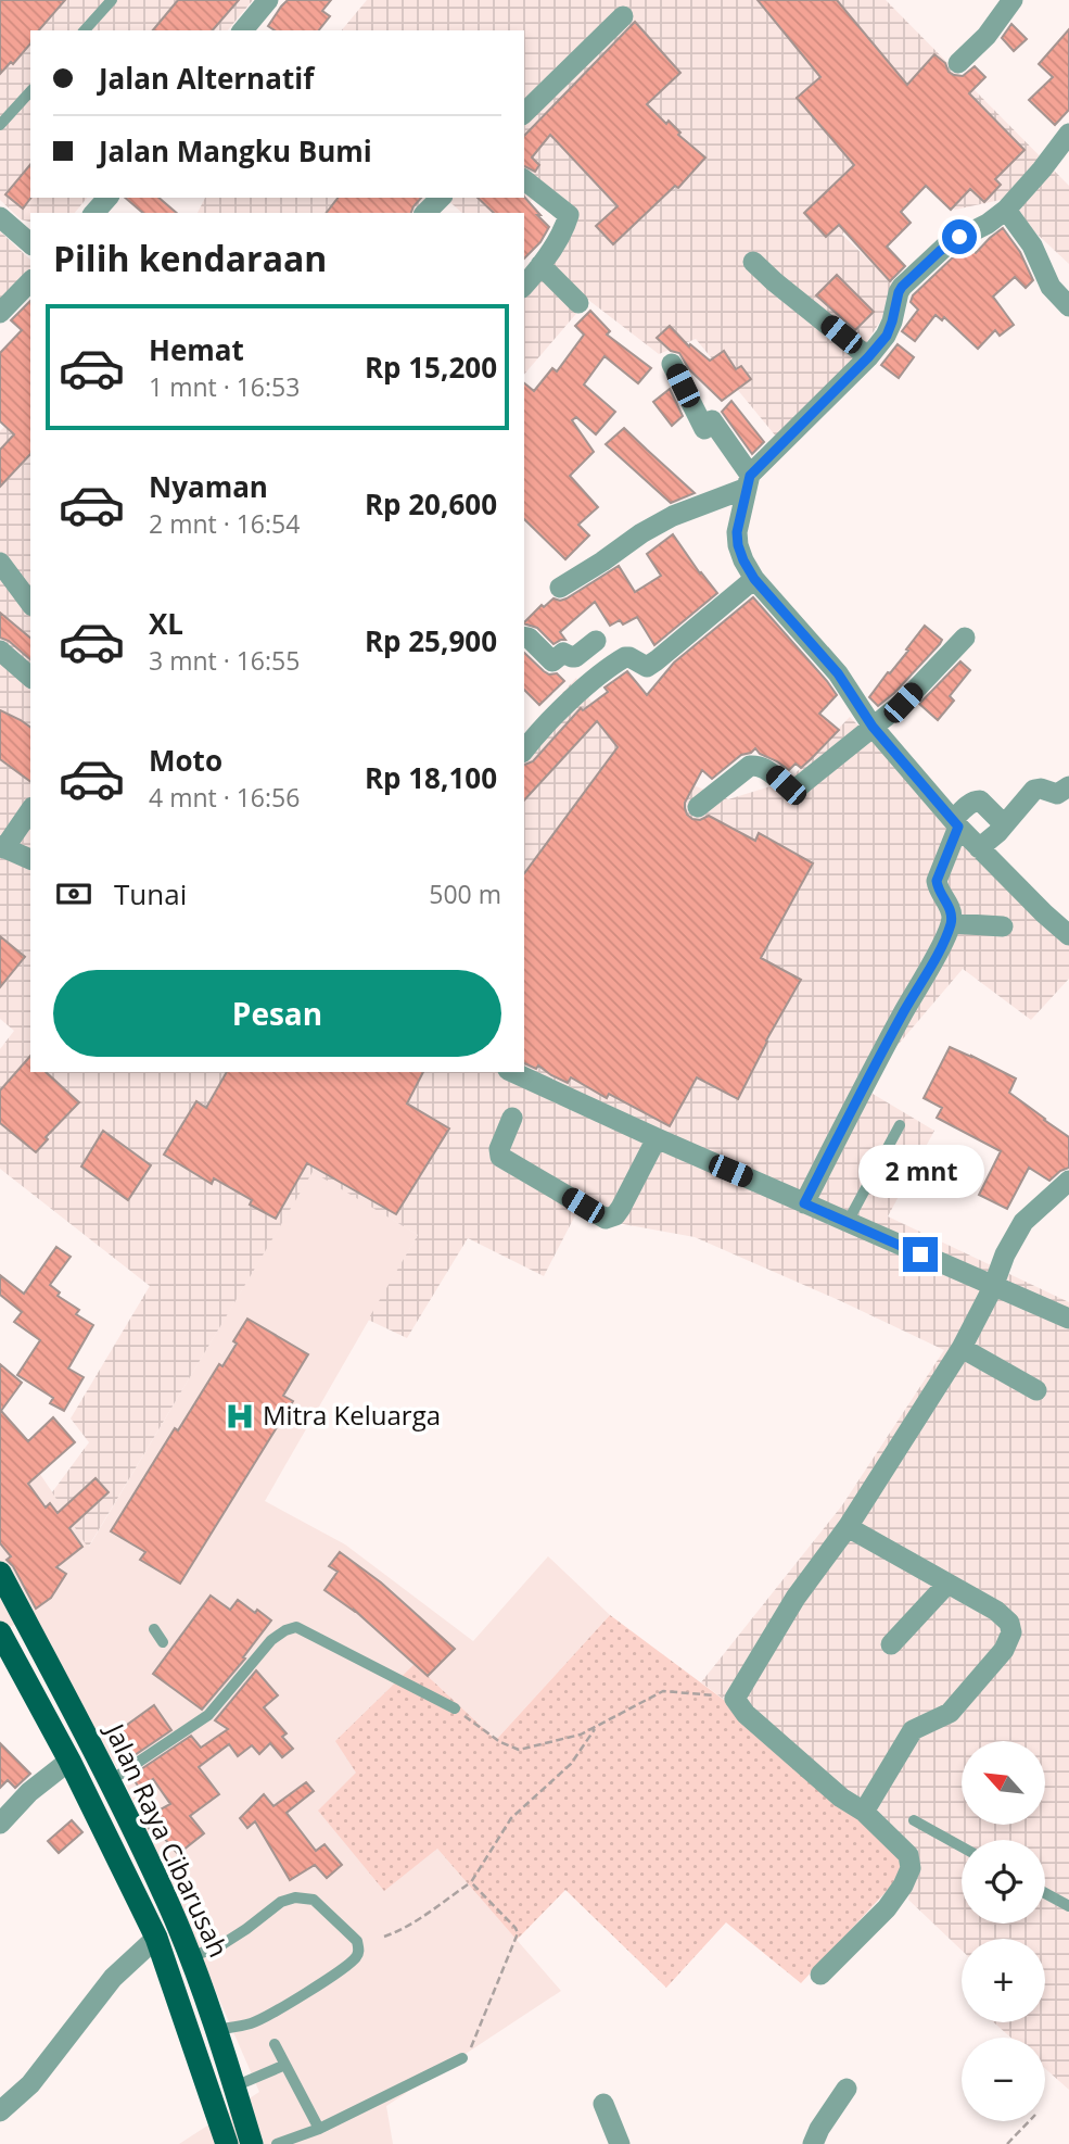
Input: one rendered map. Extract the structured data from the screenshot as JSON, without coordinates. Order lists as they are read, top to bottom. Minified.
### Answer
{"streets":{"main road":["Jalan Raya Cibarusah"]},"places":{"hospital":["Mitra Keluarga"]},"north":"top left","page":{"banner":["Jalan Alternatif","Jalan Mangku Bumi"],"heading":"Pilih kendaraan","list":[{"name":"Hemat","note":"1 mnt · 16:53","value":"Rp 15,200"},{"name":"Nyaman","note":"2 mnt · 16:54","value":"Rp 20,600"},{"name":"XL","note":"3 mnt · 16:55","value":"Rp 25,900"},{"name":"Moto","note":"4 mnt · 16:56","value":"Rp 18,100"}],"pay":["Tunai","500 m"],"buttons":"Pesan","bubble":"2 mnt","map_buttons":["+","−"]}}
